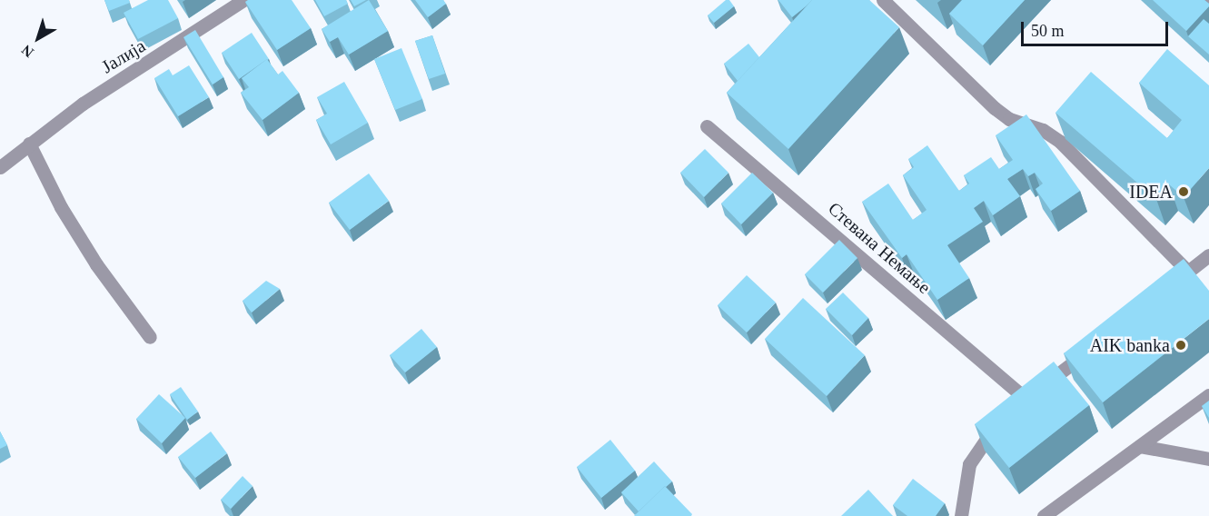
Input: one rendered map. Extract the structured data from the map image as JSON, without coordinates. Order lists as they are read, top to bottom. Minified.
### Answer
{"streets":{"street":["Јалија","Стевана Немање"]},"places":["IDEA","AIK banka"],"scale_bar":"50 m","north":"bottom left"}
